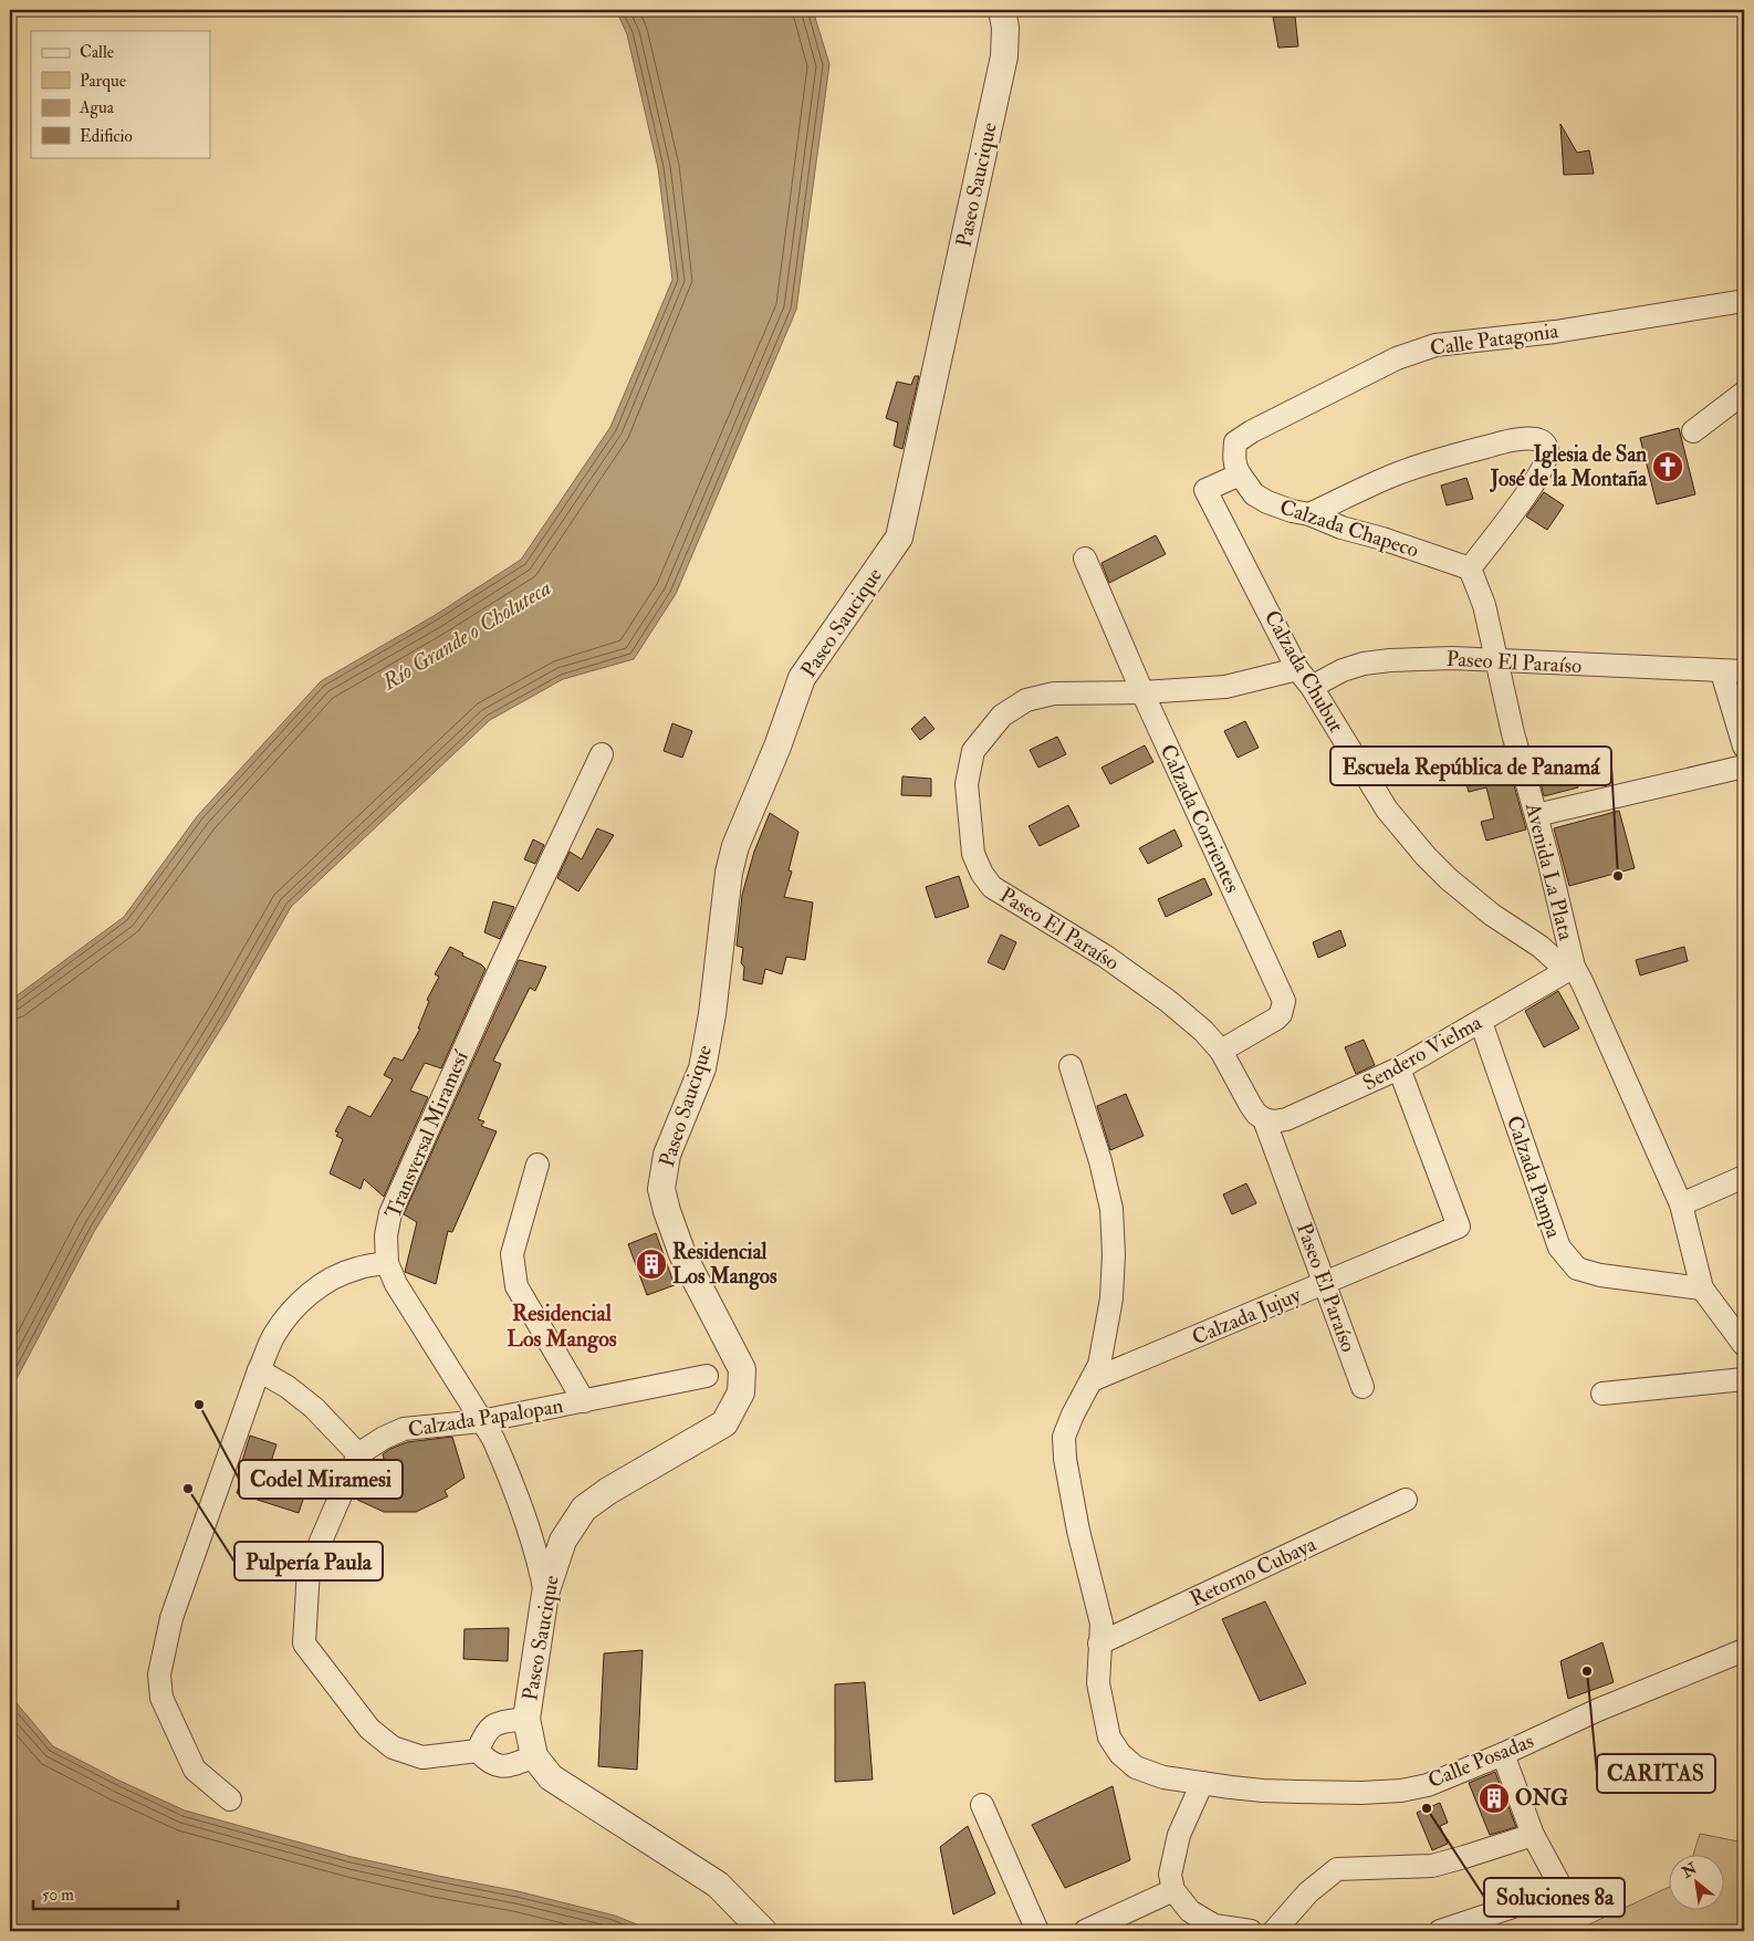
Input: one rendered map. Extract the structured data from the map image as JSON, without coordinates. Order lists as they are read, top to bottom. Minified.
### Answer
{"streets":{"street":["Paseo Saucique","Calle Patagonia","Calzada Chapeco","Paseo El Paraíso","Calzada Chubut","Calzada Corrientes","Avenida La Plata","Sendero Vielma","Transversal Miramesí","Calzada Pampa","Calzada Jujuy","Calzada Papalopan","Retorno Cubaya","Calle Posadas"]},"crossings":[["Calle Patagonia","Calzada Chapeco"],["Calle Patagonia","Calzada Chubut"],["Calzada Chapeco","Calzada Chubut"],["Calzada Chapeco","Avenida La Plata"],["Paseo El Paraíso","Calzada Chubut"],["Paseo El Paraíso","Calzada Corrientes"],["Paseo El Paraíso","Avenida La Plata"],["Paseo El Paraíso","Sendero Vielma"],["Paseo El Paraíso","Calzada Jujuy"],["Calzada Chubut","Avenida La Plata"],["Calzada Chubut","Sendero Vielma"],["Avenida La Plata","Sendero Vielma"],["Avenida La Plata","Calzada Pampa"],["Sendero Vielma","Calzada Pampa"],["Sendero Vielma","Calzada Jujuy"],["Calzada Jujuy","Calle Posadas"],["Retorno Cubaya","Calle Posadas"]],"districts":["Residencial Los Mangos"],"water":["Río Grande o Choluteca"],"places":{"church":["Iglesia de San José de la Montaña"],"other":["Escuela República de Panamá","Codel Miramesi","Pulpería Paula","CARITAS","Soluciones 8a"],"building":["Residencial Los Mangos","ONG"]},"legend":["Calle","Parque","Agua","Edificio"],"scale_bar":"50 m","north":"top left"}
